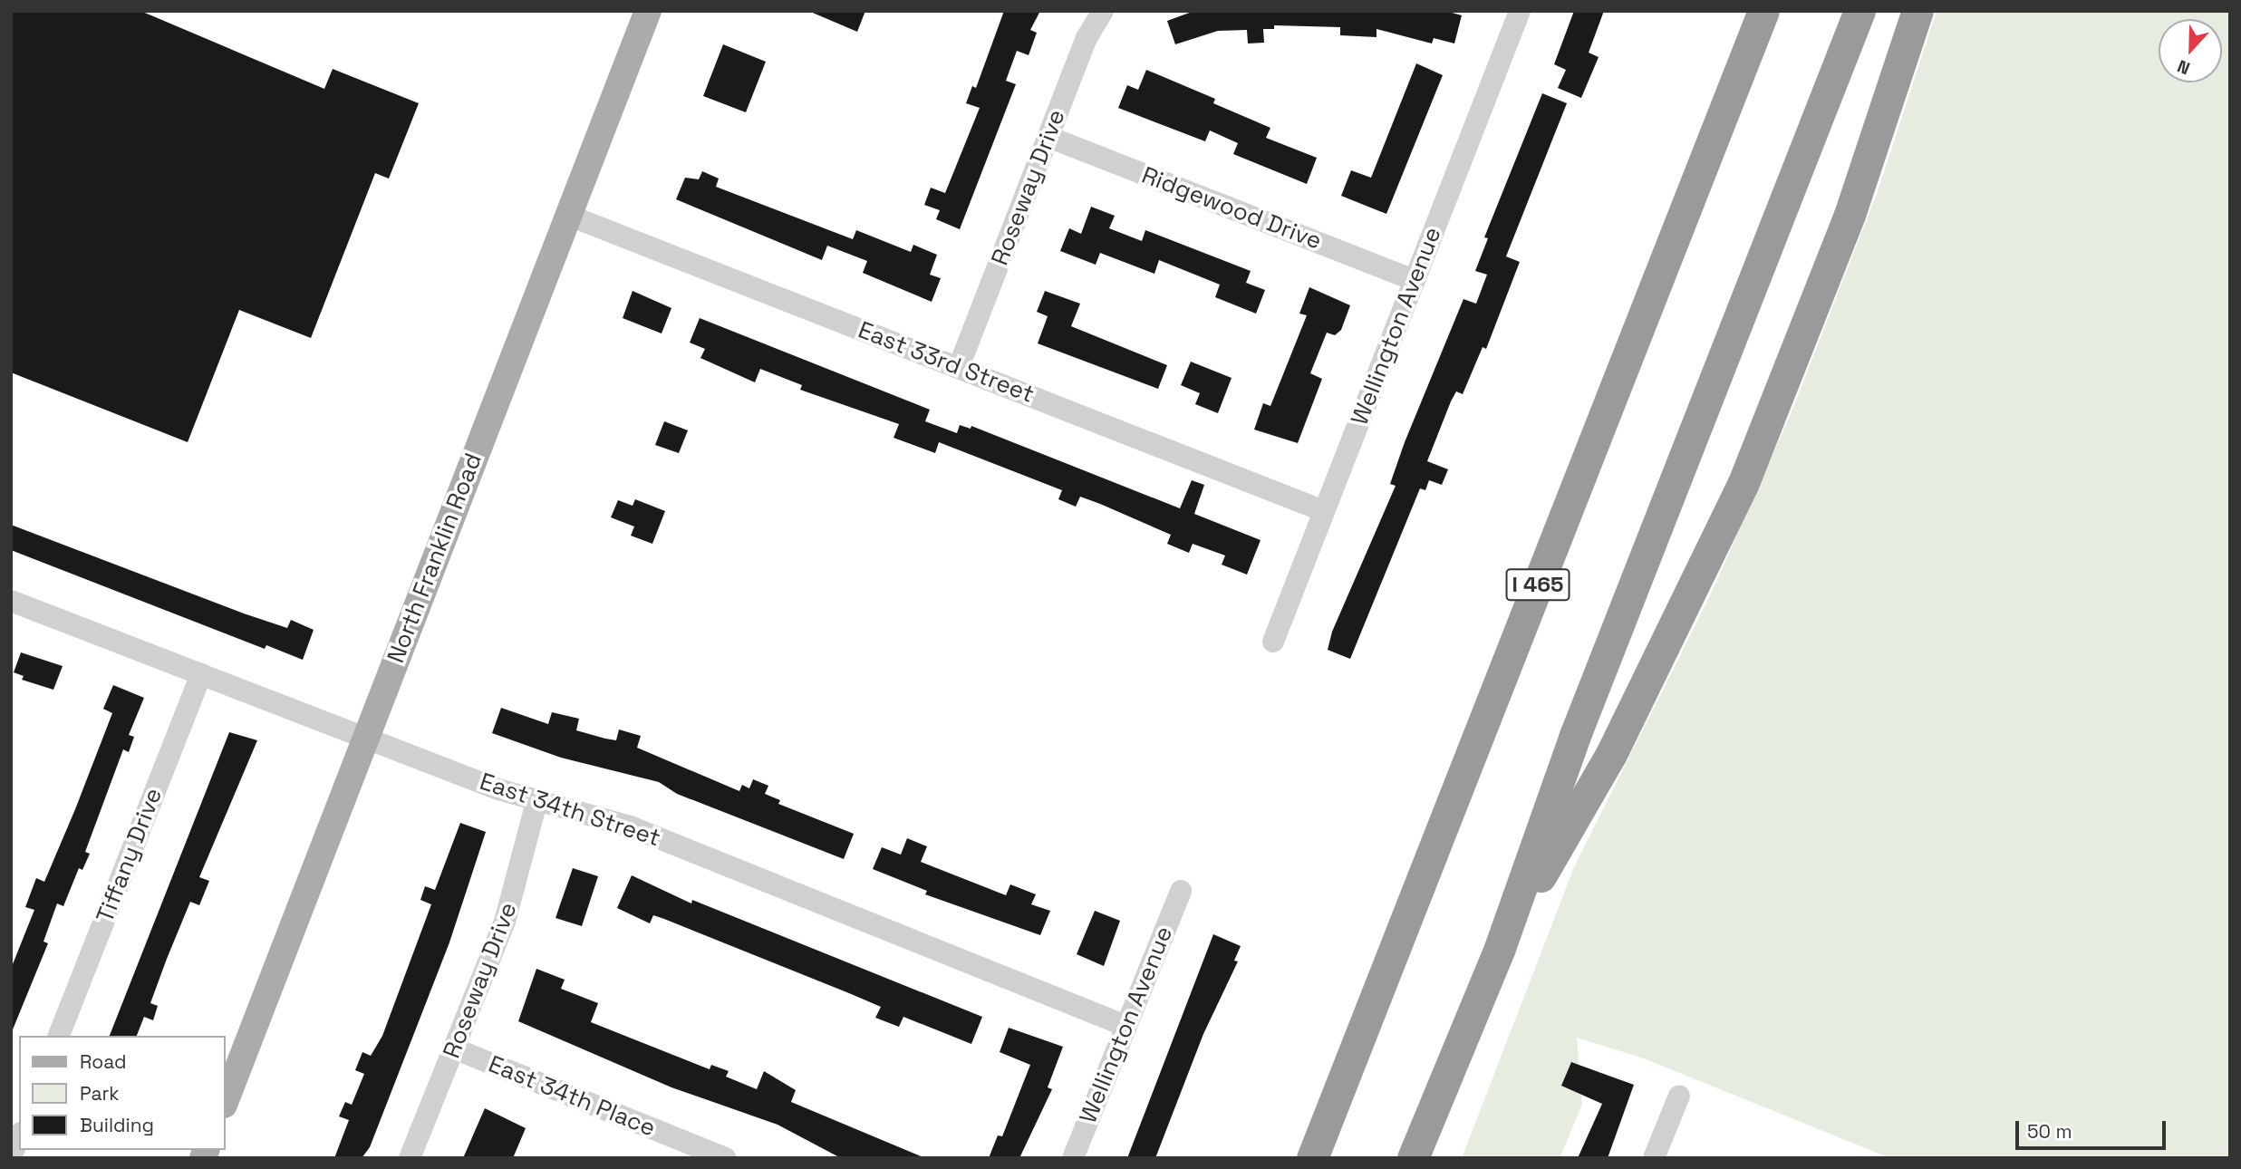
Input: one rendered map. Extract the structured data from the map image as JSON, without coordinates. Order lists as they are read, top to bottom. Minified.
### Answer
{"streets":{"highway":["I 465"],"main road":["North Franklin Road"],"street":["Roseway Drive","Ridgewood Drive","Wellington Avenue","East 33rd Street","East 34th Street","Tiffany Drive","East 34th Place"]},"crossings":[["Roseway Drive","Ridgewood Drive"],["Roseway Drive","East 33rd Street"],["Roseway Drive","East 34th Street"],["Roseway Drive","East 34th Place"],["Ridgewood Drive","Wellington Avenue"],["Wellington Avenue","East 33rd Street"],["Wellington Avenue","East 34th Street"],["East 33rd Street","North Franklin Road"],["North Franklin Road","East 34th Street"],["East 34th Street","Tiffany Drive"]],"legend":["Road","Park","Building"],"scale_bar":"50 m","north":"bottom"}
